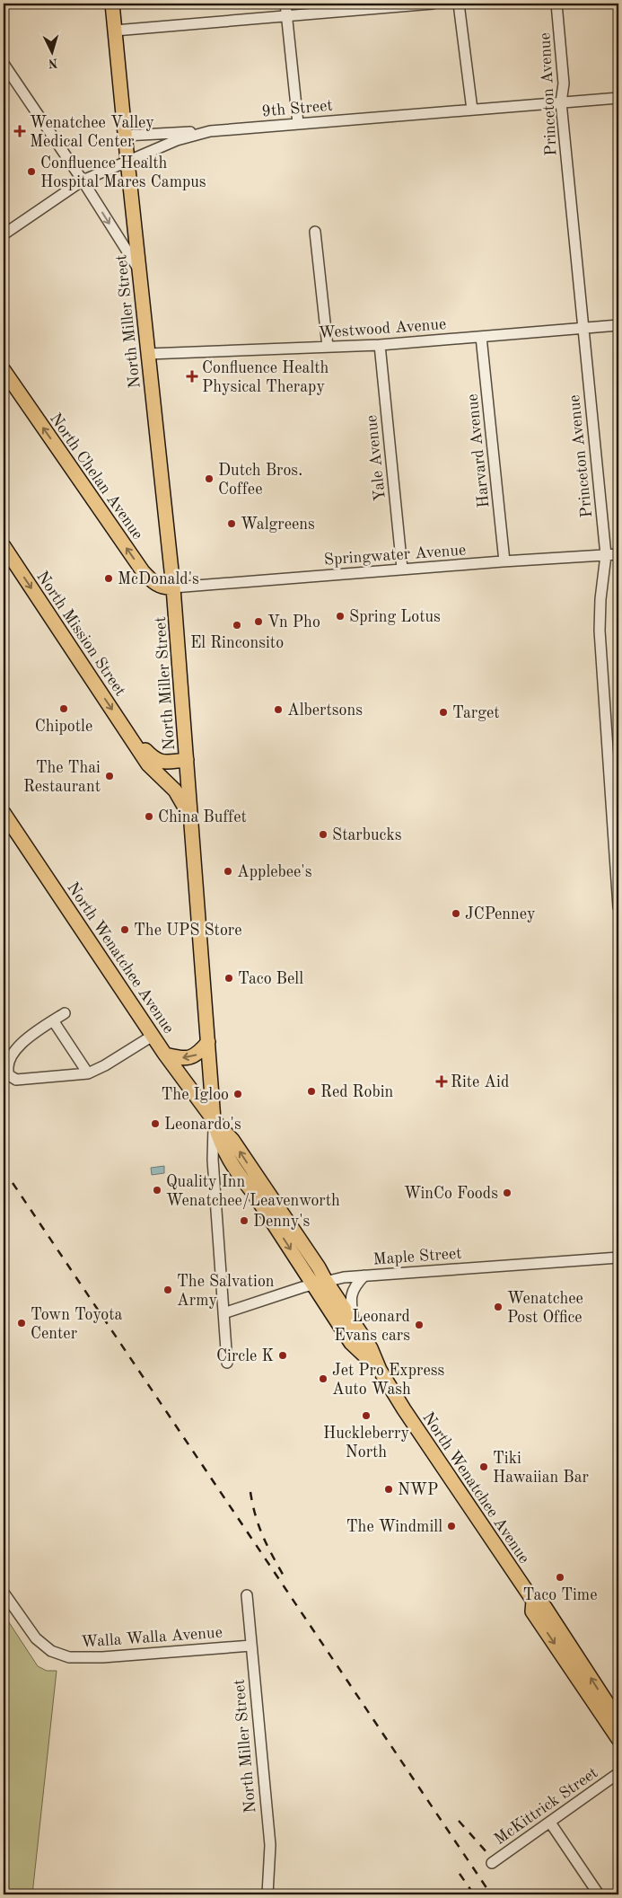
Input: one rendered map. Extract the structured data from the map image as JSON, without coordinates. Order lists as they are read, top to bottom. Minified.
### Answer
{"streets":{"main road":["North Miller Street","North Chelan Avenue","North Mission Street","North Wenatchee Avenue"],"street":["Princeton Avenue","9th Street","Westwood Avenue","Harvard Avenue","Yale Avenue","Springwater Avenue","Maple Street","Walla Walla Avenue","McKittrick Street"]},"crossings":[["Princeton Avenue","9th Street"],["Princeton Avenue","Westwood Avenue"],["Princeton Avenue","Springwater Avenue"],["9th Street","North Miller Street"],["North Miller Street","Westwood Avenue"],["North Miller Street","North Chelan Avenue"],["North Miller Street","Springwater Avenue"],["North Miller Street","North Mission Street"],["North Miller Street","North Wenatchee Avenue"],["North Miller Street","Maple Street"],["North Miller Street","Walla Walla Avenue"],["Westwood Avenue","Harvard Avenue"],["Westwood Avenue","Yale Avenue"],["Harvard Avenue","Springwater Avenue"],["Yale Avenue","Springwater Avenue"],["North Chelan Avenue","Springwater Avenue"],["North Wenatchee Avenue","Maple Street"]],"one_way":["North Chelan Avenue","North Mission Street"],"places":{"health":["Wenatchee Valley Medical Center","Confluence Health Physical Therapy","Rite Aid"],"other":["Confluence Health Hospital Mares Campus","Dutch Bros. Coffee","Walgreens","McDonald's","Spring Lotus","Vn Pho","El Rinconsito","Chipotle","Albertsons","Target","The Thai Restaurant","China Buffet","Starbucks","Applebee's","JCPenney","The UPS Store","Taco Bell","Red Robin","The Igloo","Leonardo's","Quality Inn Wenatchee/Leavenworth","WinCo Foods","Denny's","The Salvation Army","Wenatchee Post Office","Town Toyota Center","Leonard Evans cars","Circle K","Jet Pro Express Auto Wash","Huckleberry North","Tiki Hawaiian Bar","NWP","The Windmill","Taco Time"]},"north":"bottom"}
